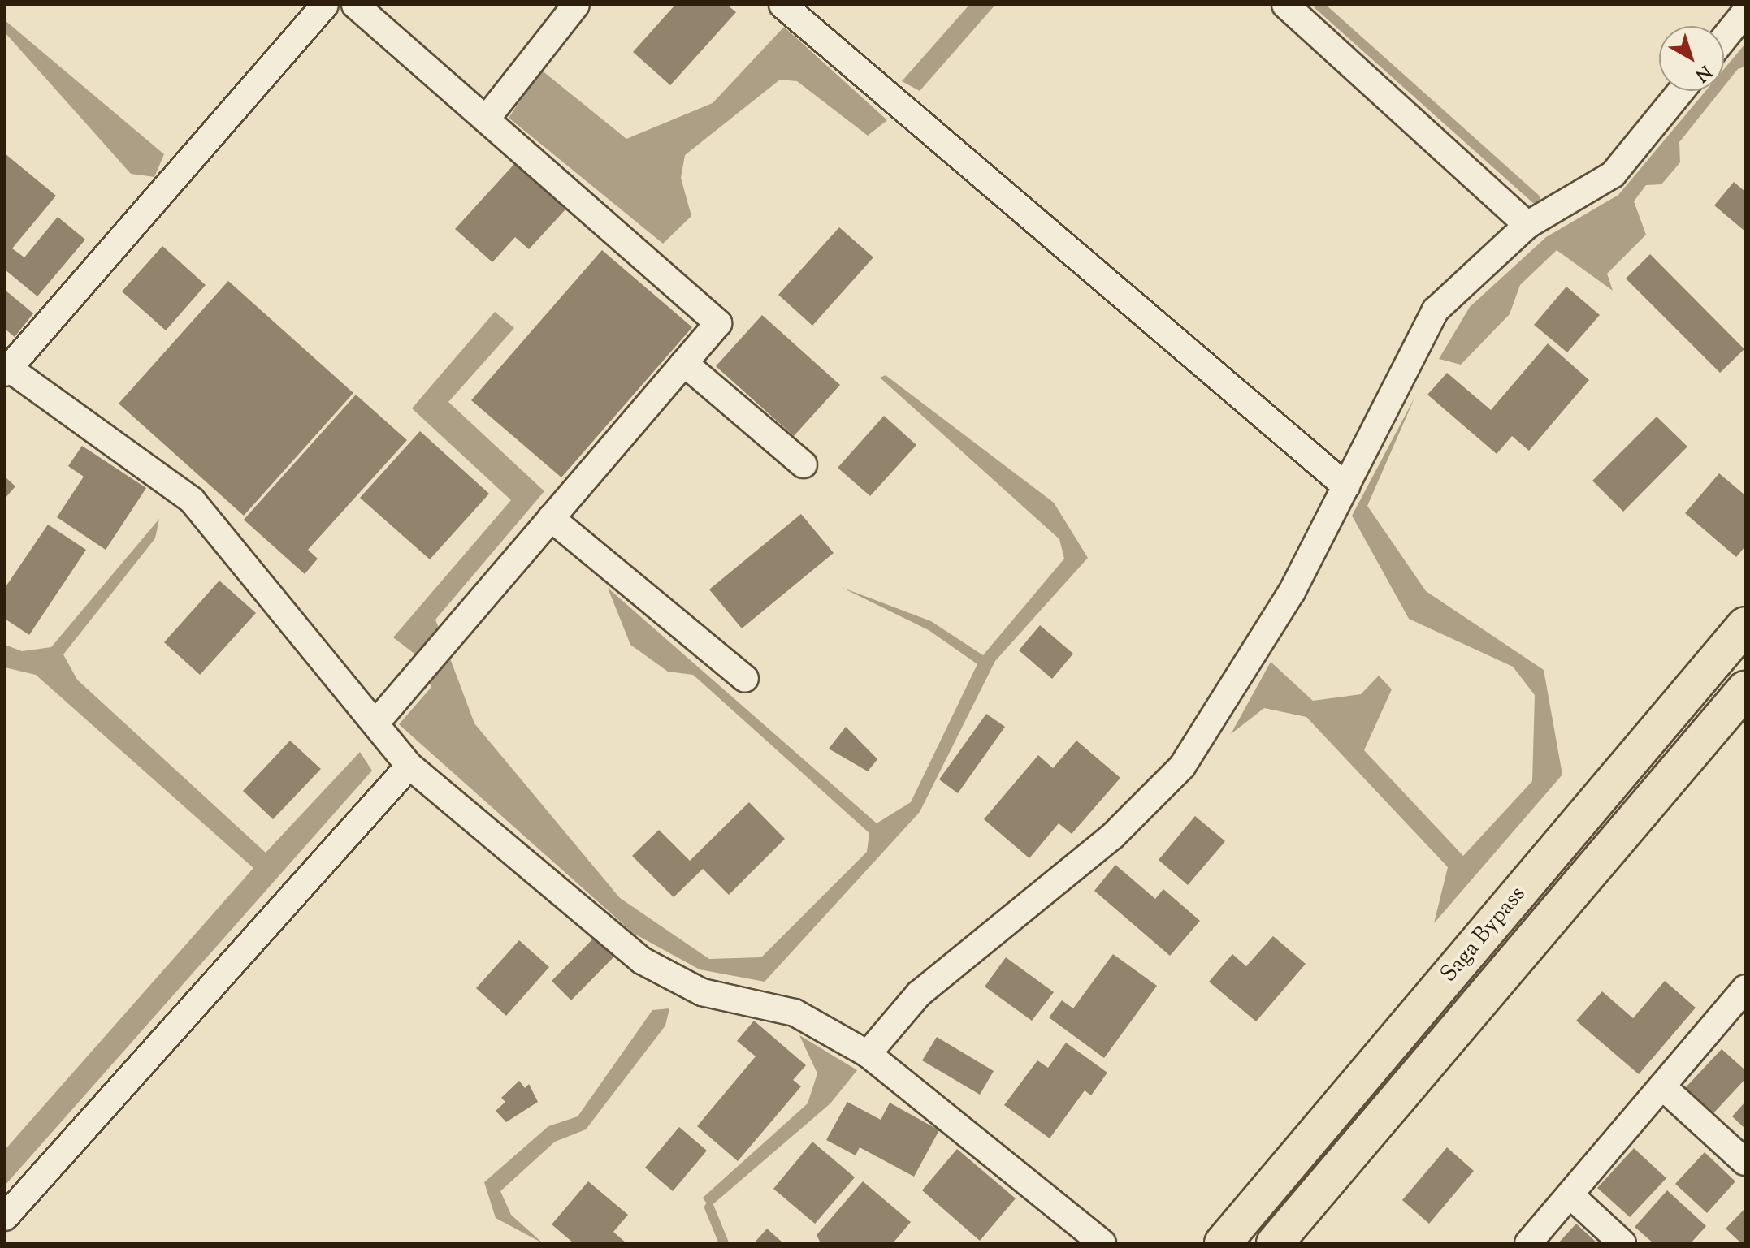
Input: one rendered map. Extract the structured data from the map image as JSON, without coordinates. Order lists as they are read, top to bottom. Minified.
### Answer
{"streets":{"highway":["Saga Bypass"]},"north":"bottom right"}
